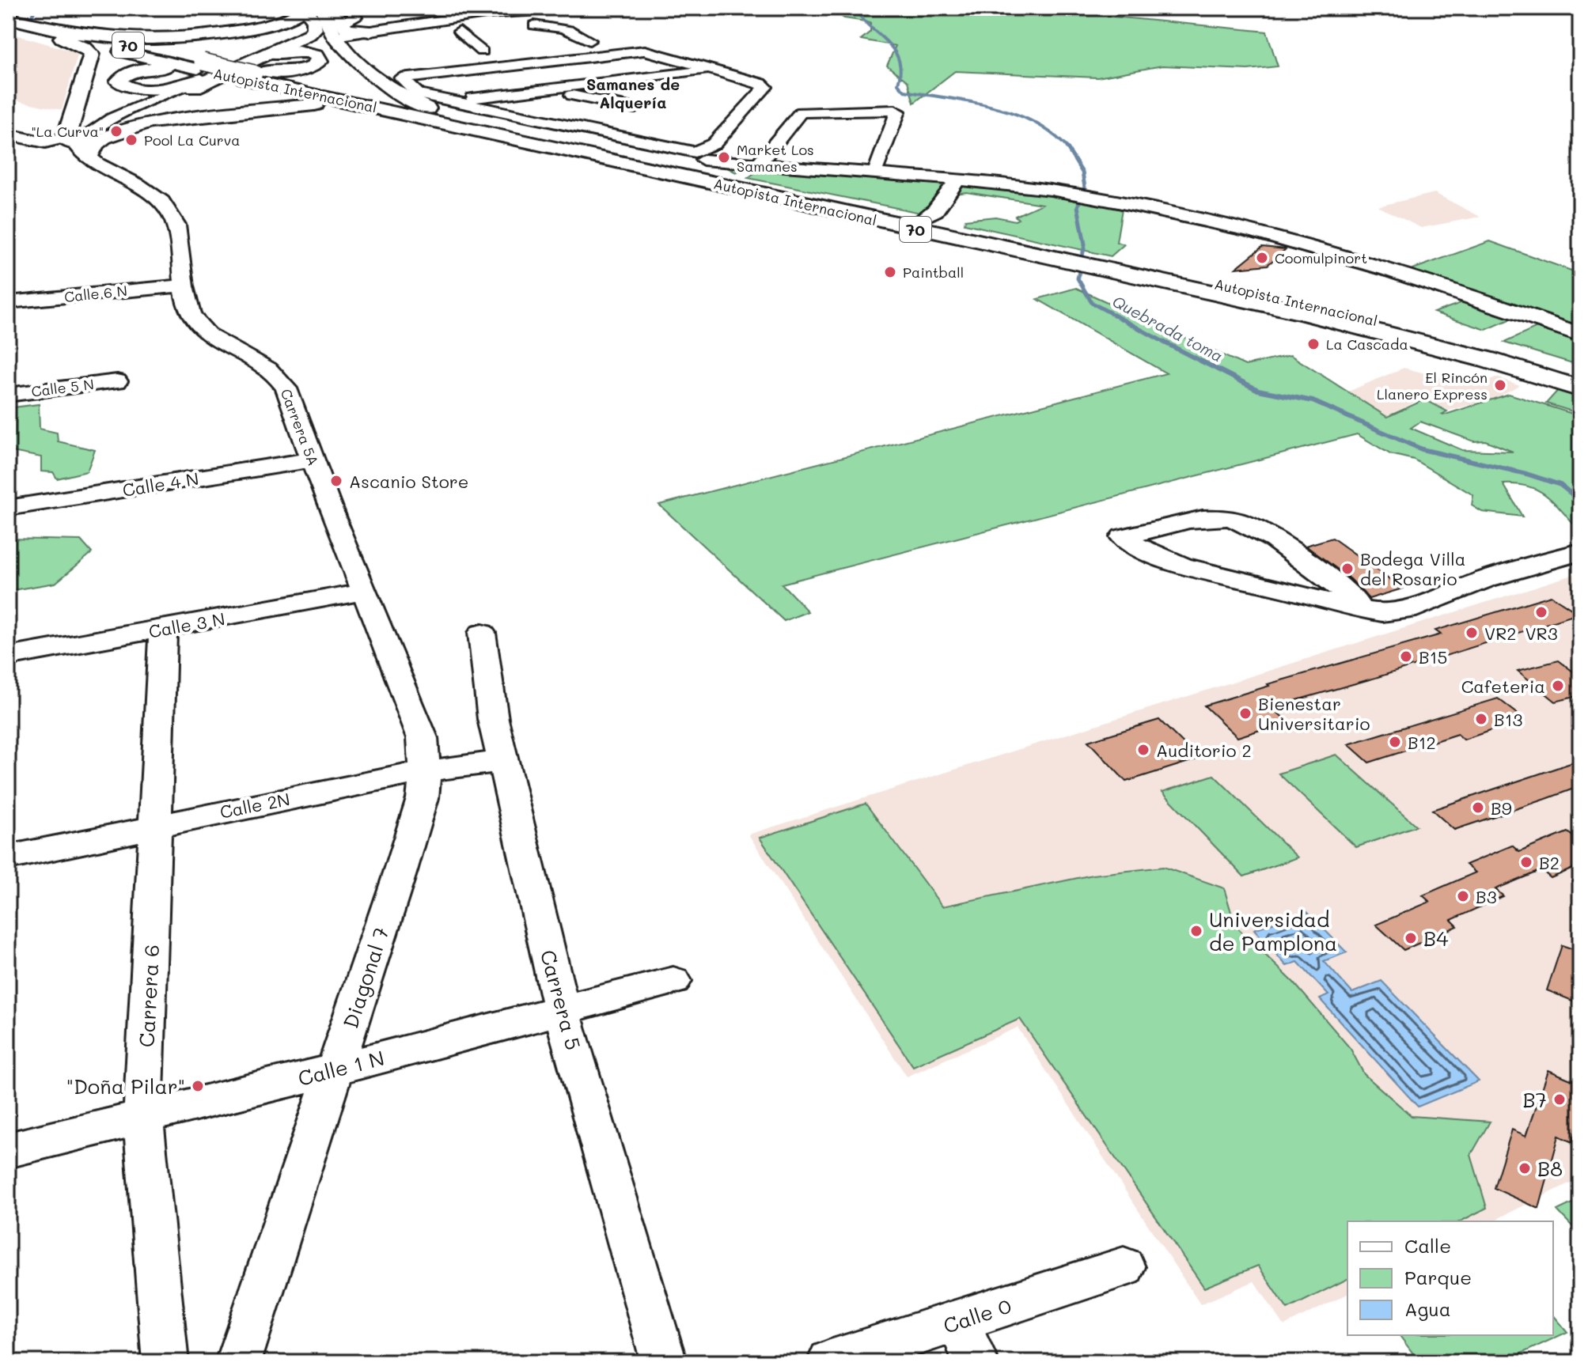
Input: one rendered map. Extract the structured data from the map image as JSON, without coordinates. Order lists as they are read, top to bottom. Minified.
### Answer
{"streets":{"main road":["70","Autopista Internacional"],"street":["Calle 6 N","Calle 5 N","Carrera 5A","Calle 4 N","Calle 3 N","Calle 2N","Diagonal 7","Carrera 6","Carrera 5","Calle 1 N","Calle 0"]},"crossings":[["Calle 6 N","Carrera 5A"],["Carrera 5A","Calle 4 N"],["Carrera 5A","Calle 3 N"],["Carrera 5A","Calle 2N"],["Carrera 5A","Diagonal 7"],["Calle 3 N","Carrera 6"],["Calle 2N","Diagonal 7"],["Calle 2N","Carrera 6"],["Calle 2N","Carrera 5"],["Diagonal 7","Calle 1 N"],["Carrera 6","Calle 1 N"],["Carrera 5","Calle 1 N"]],"districts":["Samanes de Alquería"],"water":["Quebrada toma"],"places":["\"La Curva\"","Pool La Curva","Market Los Samanes","Coomulpinort","Paintball","La Cascada","El Rincón Llanero Express","Ascanio Store","Bodega Villa del Rosario","VR3","VR2","B15","Cafeteria","Bienestar Universitario","B13","B12","Auditorio 2","B9","B2","B3","Universidad de Pamplona","B4","\"Doña Pilar\"","B7","B8"],"legend":["Calle","Parque","Agua"]}
